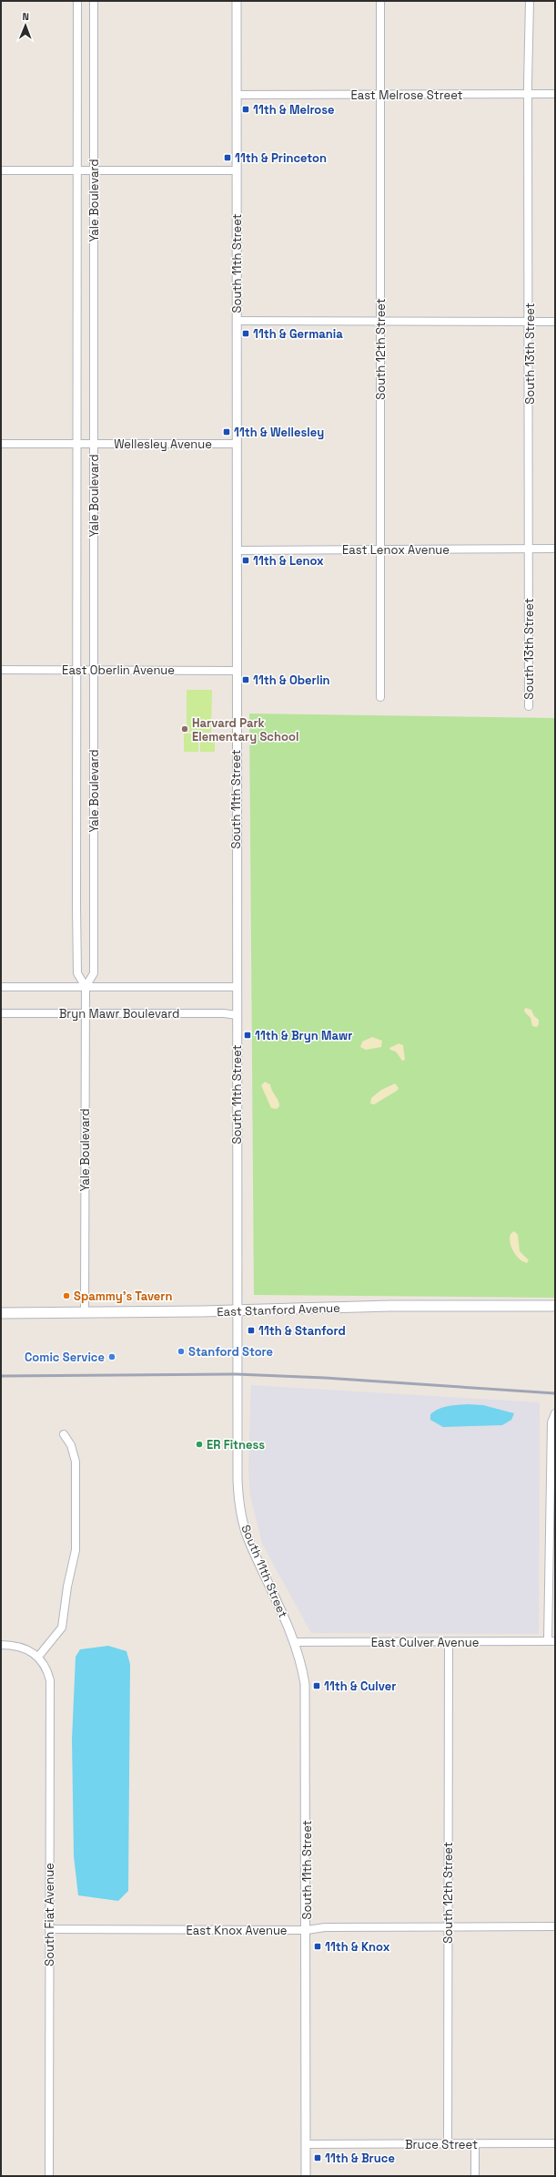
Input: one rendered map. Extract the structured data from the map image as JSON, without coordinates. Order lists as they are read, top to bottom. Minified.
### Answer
{"streets":{"main road":["East Stanford Avenue"],"street":["East Melrose Street","Yale Boulevard","South 11th Street","South 12th Street","South 13th Street","Wellesley Avenue","East Lenox Avenue","East Oberlin Avenue","Bryn Mawr Boulevard","East Culver Avenue","South Fiat Avenue","East Knox Avenue","Bruce Street"]},"crossings":[["East Melrose Street","South 11th Street"],["East Melrose Street","South 12th Street"],["East Melrose Street","South 13th Street"],["Yale Boulevard","Wellesley Avenue"],["Yale Boulevard","East Oberlin Avenue"],["Yale Boulevard","Bryn Mawr Boulevard"],["Yale Boulevard","East Stanford Avenue"],["South 11th Street","Wellesley Avenue"],["South 11th Street","East Lenox Avenue"],["South 11th Street","East Oberlin Avenue"],["South 11th Street","Bryn Mawr Boulevard"],["South 11th Street","East Stanford Avenue"],["South 11th Street","East Culver Avenue"],["South 11th Street","East Knox Avenue"],["South 11th Street","Bruce Street"],["South 12th Street","East Lenox Avenue"],["South 12th Street","East Culver Avenue"],["South 12th Street","East Knox Avenue"],["South 12th Street","Bruce Street"],["South 13th Street","East Lenox Avenue"],["South Fiat Avenue","East Knox Avenue"]],"places":{"transit":["11th & Melrose","11th & Princeton","11th & Germania","11th & Wellesley","11th & Lenox","11th & Oberlin","11th & Bryn Mawr","11th & Stanford","11th & Culver","11th & Knox","11th & Bruce"],"other":["Harvard Park Elementary School","Spammy's Tavern","Stanford Store","Comic Service","ER Fitness"]},"north":"top"}
